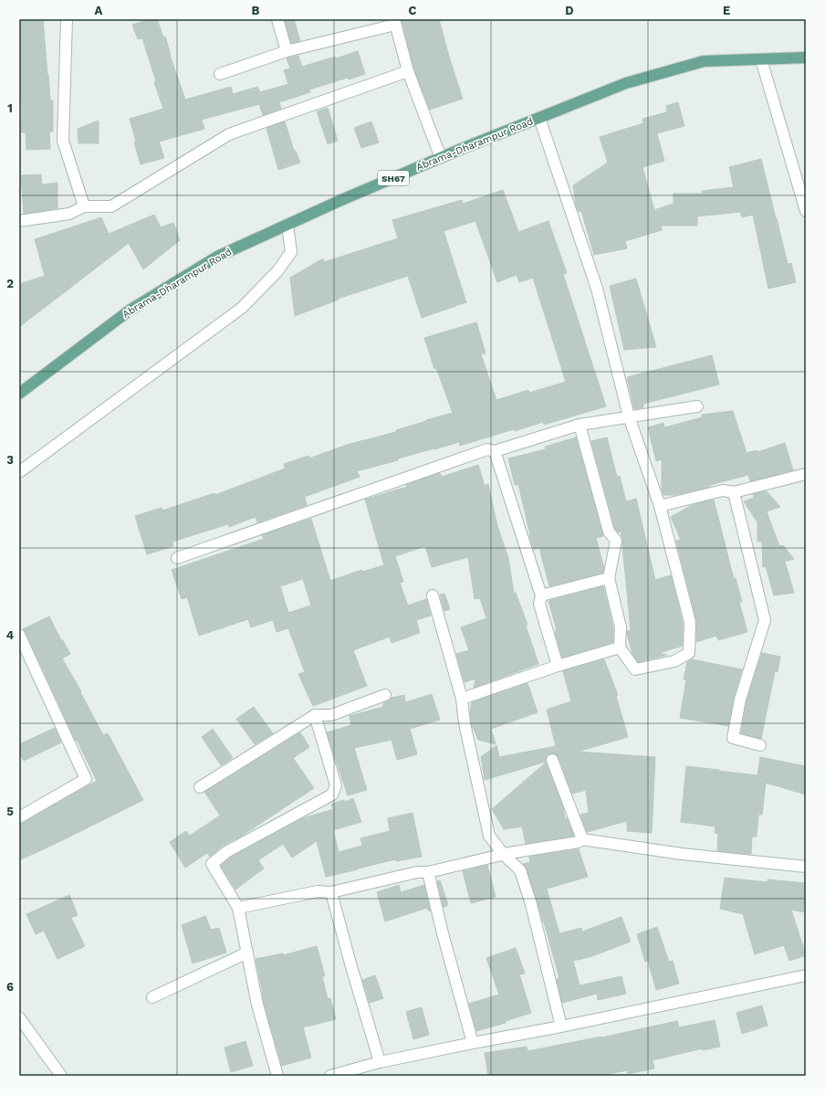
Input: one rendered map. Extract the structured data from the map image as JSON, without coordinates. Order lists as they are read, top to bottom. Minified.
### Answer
{"streets":{"main road":["Abrama-Dharampur Road","SH67"]},"grid":{"columns":["A","B","C","D","E"],"rows":["1","2","3","4","5","6"]}}
